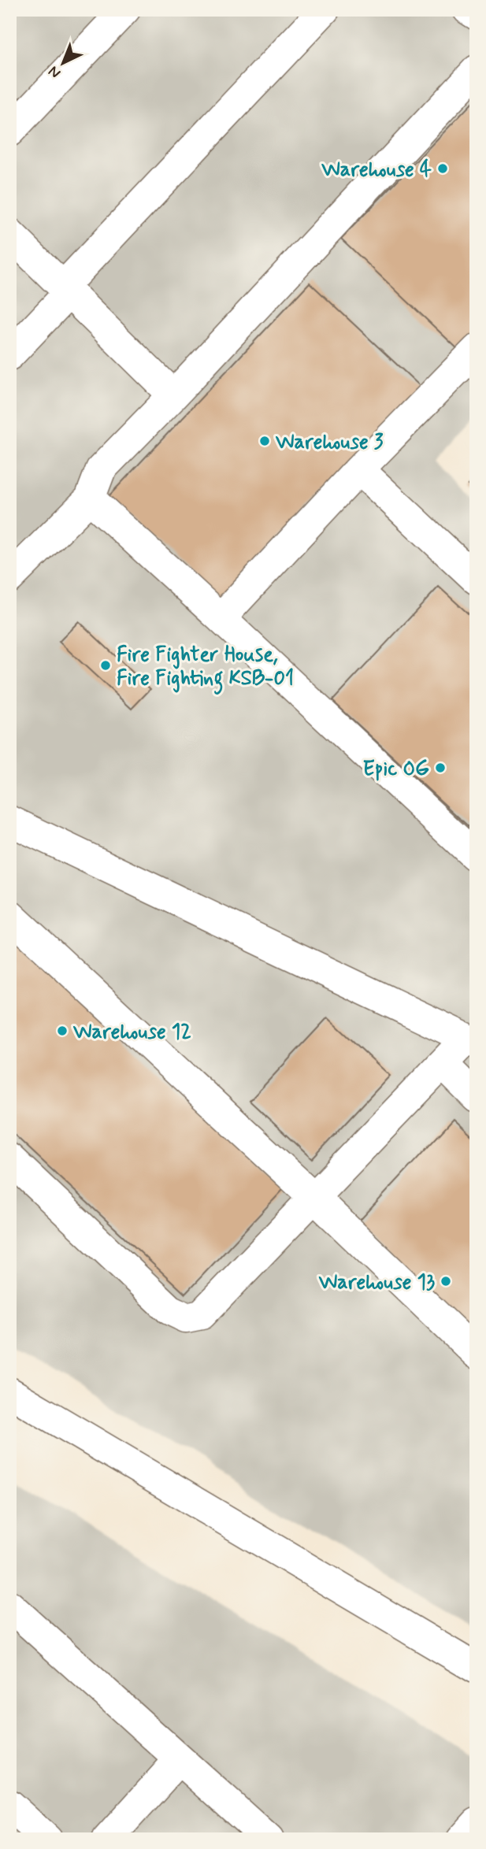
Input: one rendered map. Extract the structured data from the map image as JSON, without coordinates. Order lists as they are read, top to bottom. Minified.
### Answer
{"places":["Warehouse 4","Warehouse 3","Fire Fighter House, Fire Fighting KSB-01","Epic OG","Warehouse 12","Warehouse 13"],"north":"bottom left"}
